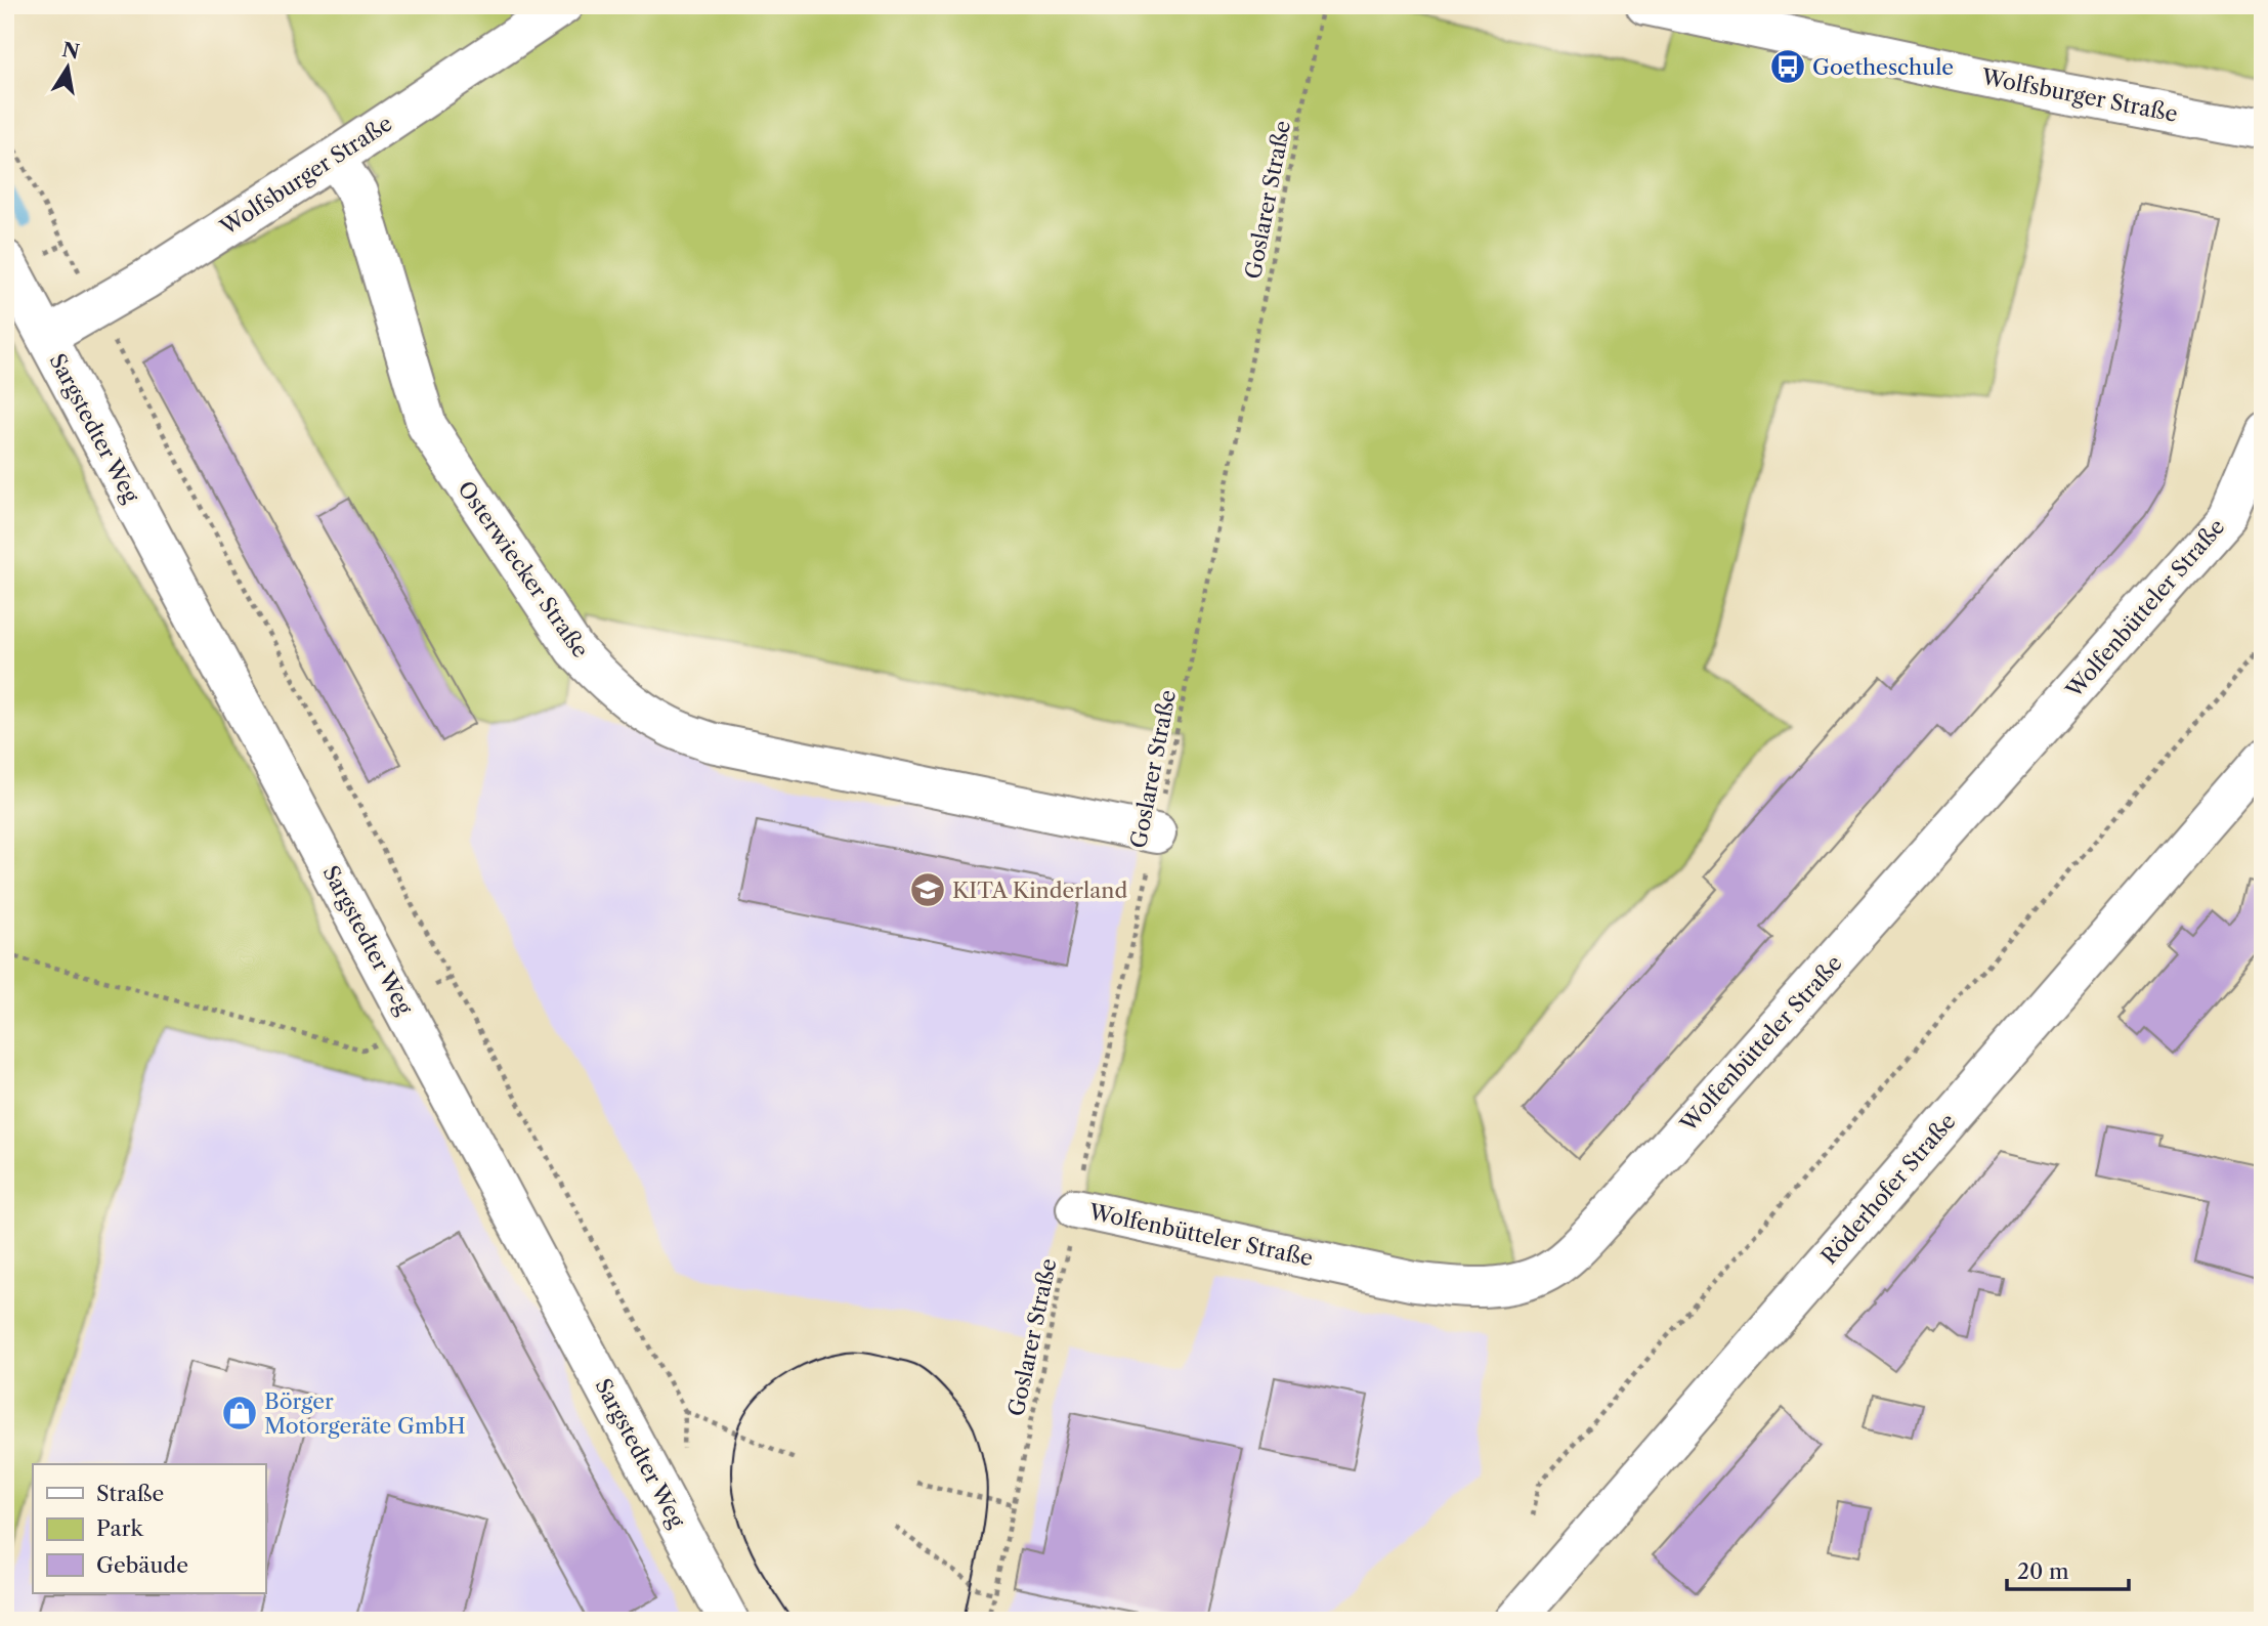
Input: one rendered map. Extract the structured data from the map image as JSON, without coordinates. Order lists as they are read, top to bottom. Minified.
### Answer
{"streets":{"street":["Wolfsburger Straße","Sargstedter Weg","Osterwiecker Straße","Wolfenbütteler Straße","Röderhofer Straße"],"path":["Goslarer Straße"]},"crossings":[["Wolfsburger Straße","Sargstedter Weg"],["Wolfsburger Straße","Osterwiecker Straße"],["Goslarer Straße","Osterwiecker Straße"],["Goslarer Straße","Wolfenbütteler Straße"]],"places":{"bus stop":["Goetheschule"],"school or university":["KITA Kinderland"],"shop":["Börger Motorgeräte GmbH"]},"legend":["Straße","Park","Gebäude"],"scale_bar":"20 m","north":"top"}
